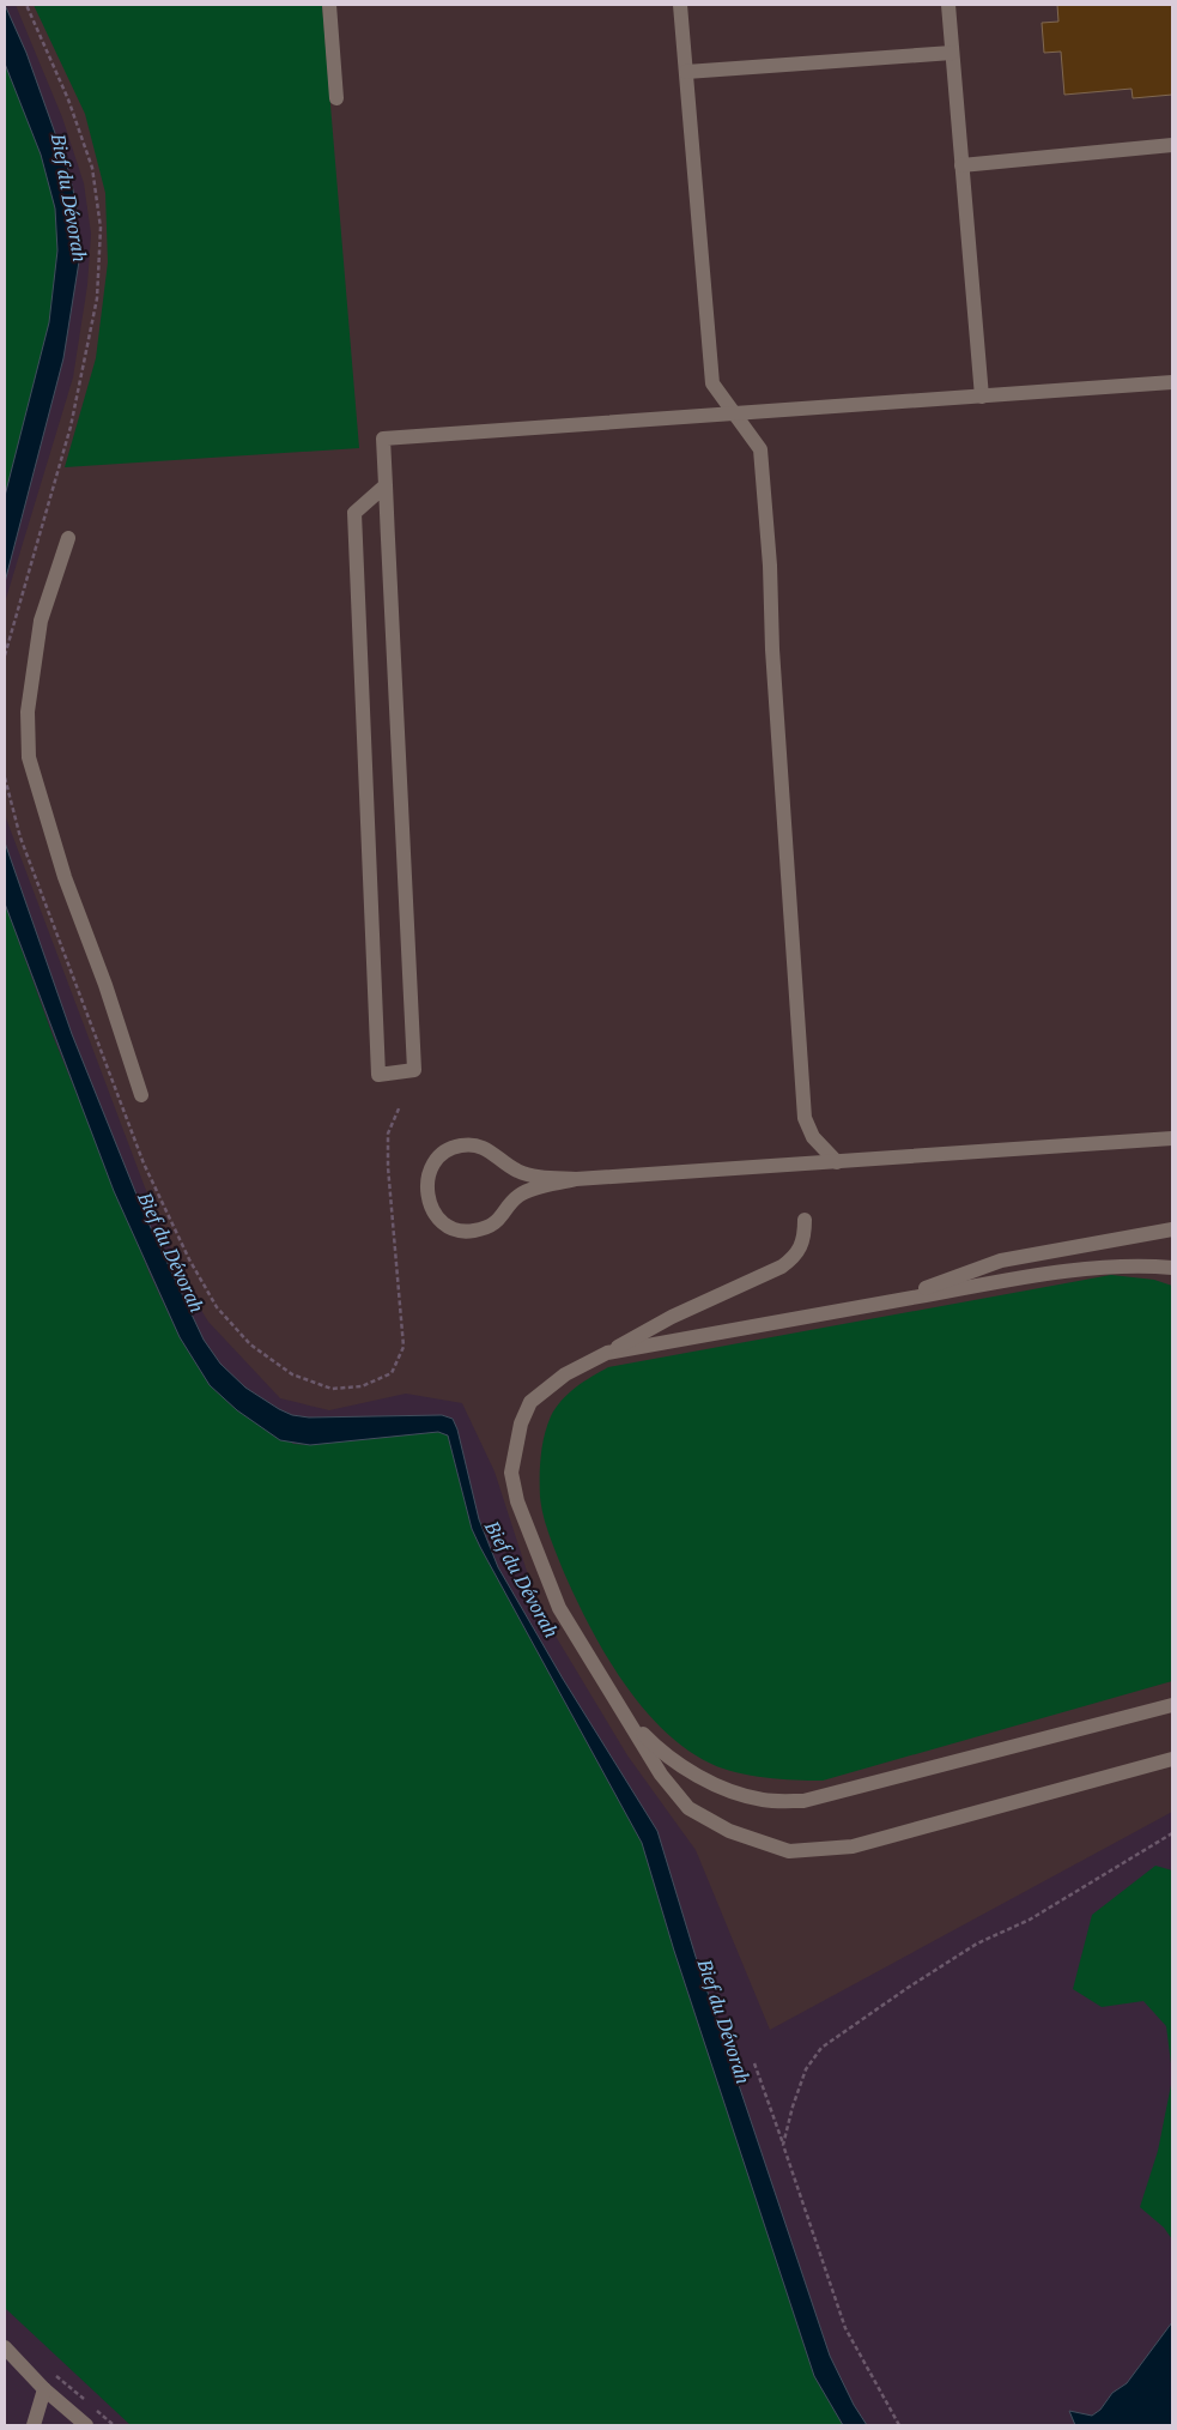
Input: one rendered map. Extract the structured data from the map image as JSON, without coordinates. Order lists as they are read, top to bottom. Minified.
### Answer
{"water":["Bief du Dévorah"]}
